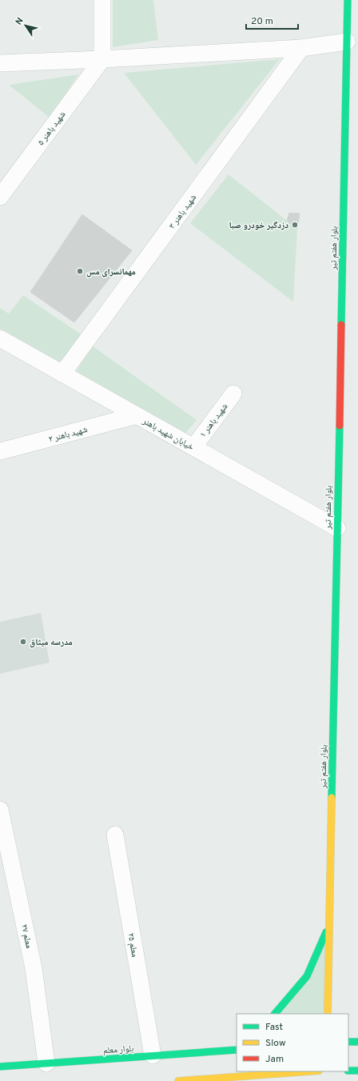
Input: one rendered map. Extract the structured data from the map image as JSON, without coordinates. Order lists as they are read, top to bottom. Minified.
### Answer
{"streets":{"main road":["بلوار هفتم تیر","بلوار معلم"],"street":["شهید باهنر ۵","شهید باهنر ۳","شهید باهنر ۱","شهید باهنر ۲","خیابان شهید باهنر","معلم ۲۷","معلم ۲۵"]},"crossings":[["شهید باهنر ۳","خیابان شهید باهنر"],["بلوار هفتم تیر","خیابان شهید باهنر"],["شهید باهنر ۱","خیابان شهید باهنر"],["شهید باهنر ۲","خیابان شهید باهنر"],["معلم ۲۷","بلوار معلم"],["معلم ۲۵","بلوار معلم"]],"places":["دزدگیر خودرو صبا","مهمانسرای مس","مدرسه میثاق"],"legend":["Fast","Slow","Jam"],"scale_bar":"20 m","north":"top left"}
